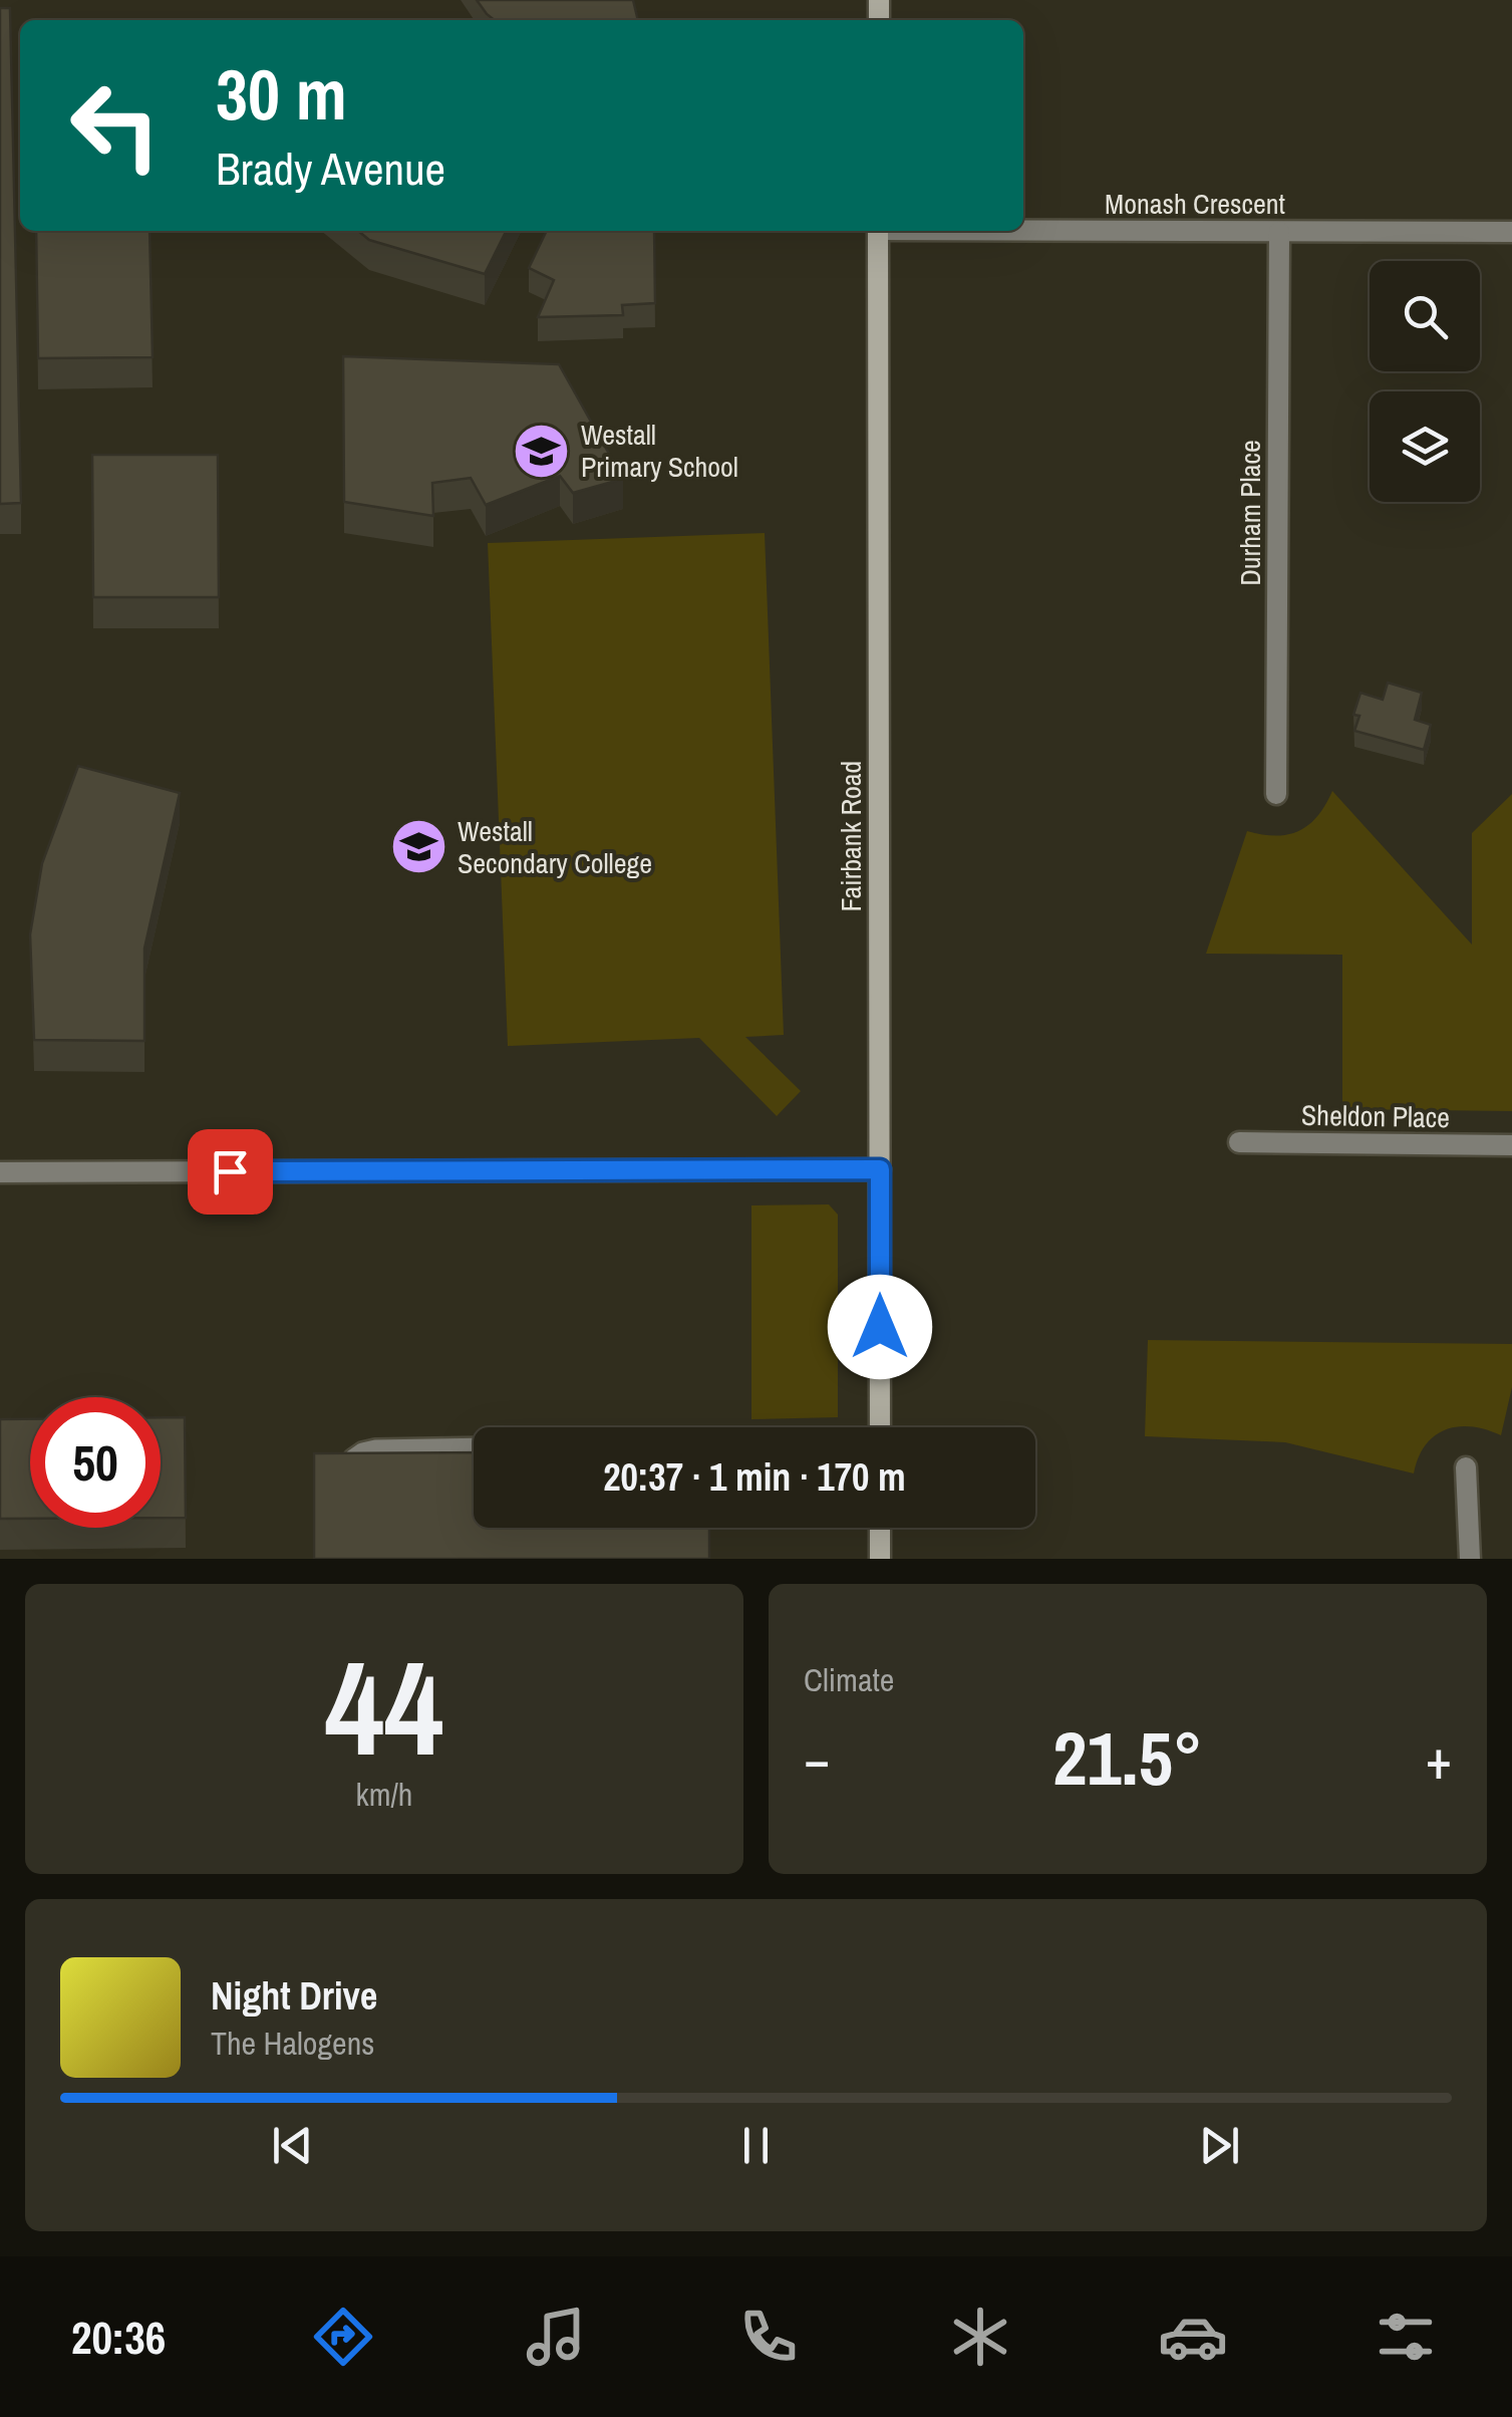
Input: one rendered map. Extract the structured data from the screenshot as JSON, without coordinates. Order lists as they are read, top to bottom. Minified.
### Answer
{"streets":{"main road":["Fairbank Road"],"street":["Monash Crescent","Durham Place","Sheldon Place"]},"crossings":[["Monash Crescent","Durham Place"]],"places":{"school or university":["Westall Primary School","Westall Secondary College"]},"page":{"turn":["30 m","Brady Avenue"],"limit":"50","trip":"20:37 · 1 min · 170 m","tile":[["44","km/h"],"Climate"],"heat":["−","21.5°","+"],"song":["Night Drive","The Halogens"],"tabs":"20:36"}}
